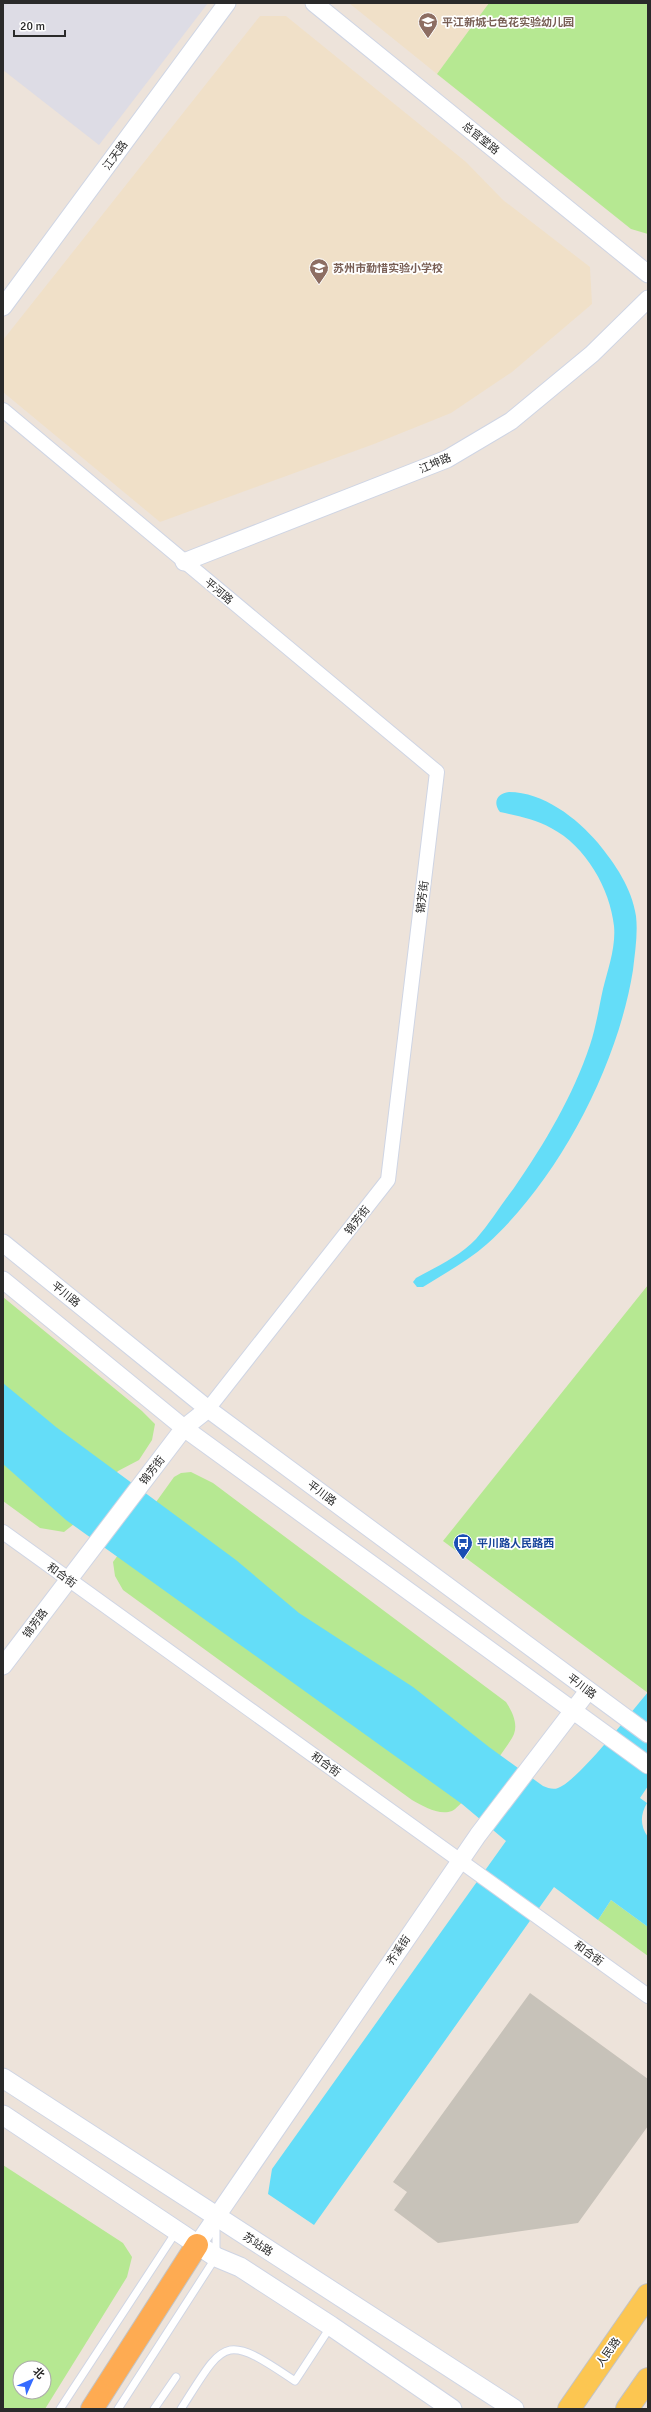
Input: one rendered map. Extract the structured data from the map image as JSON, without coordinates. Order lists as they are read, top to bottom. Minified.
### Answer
{"streets":{"main road":["苏站路","人民路"],"street":["总官堂路","江天路","江坤路","平河路","锦芳街","平川路","和合街","锦芳路","齐溪街"]},"crossings":[["江坤路","平河路"],["平河路","锦芳街"],["锦芳街","平川路"],["锦芳街","和合街"],["锦芳街","锦芳路"],["平川路","齐溪街"],["和合街","锦芳路"],["和合街","齐溪街"],["齐溪街","苏站路"]],"places":{"school or university":["平江新城七色花实验幼儿园","苏州市勤惜实验小学校"],"bus stop":["平川路人民路西"]},"scale_bar":"20 m","north":"top right"}
